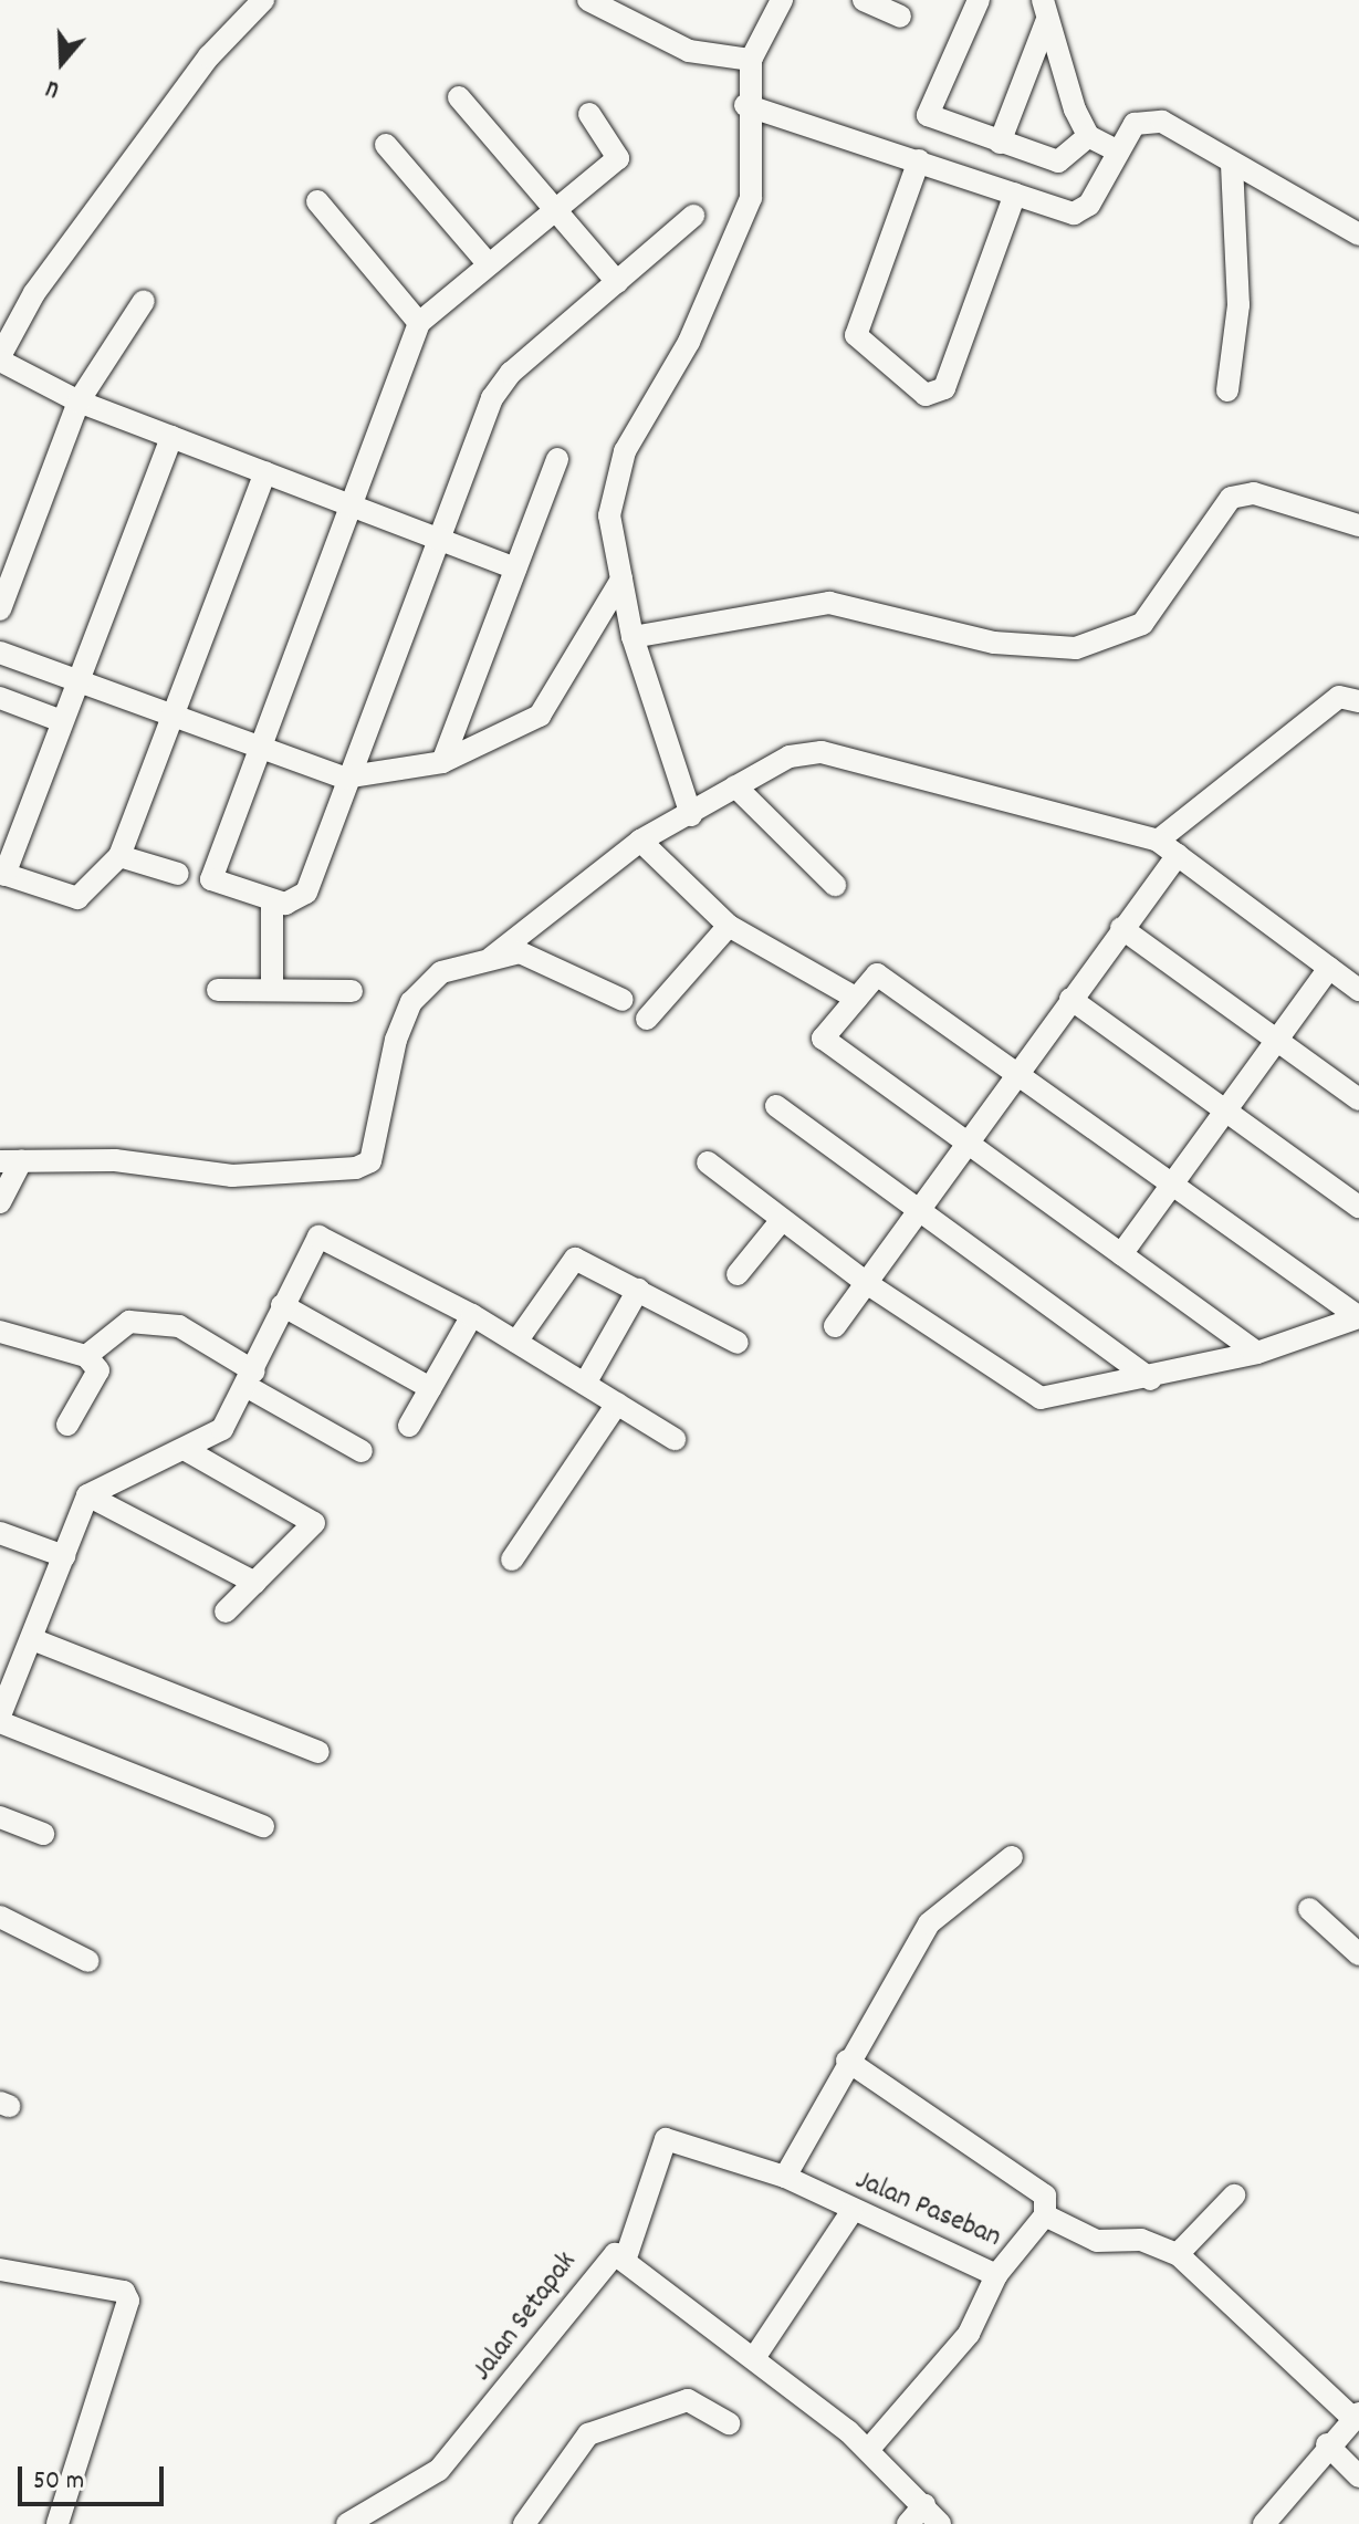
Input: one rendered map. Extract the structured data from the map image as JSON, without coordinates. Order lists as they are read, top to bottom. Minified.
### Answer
{"streets":{"street":["Jalan Paseban","Jalan Setapak"]},"crossings":[["Jalan Paseban","Jalan Setapak"]],"scale_bar":"50 m","north":"bottom"}
